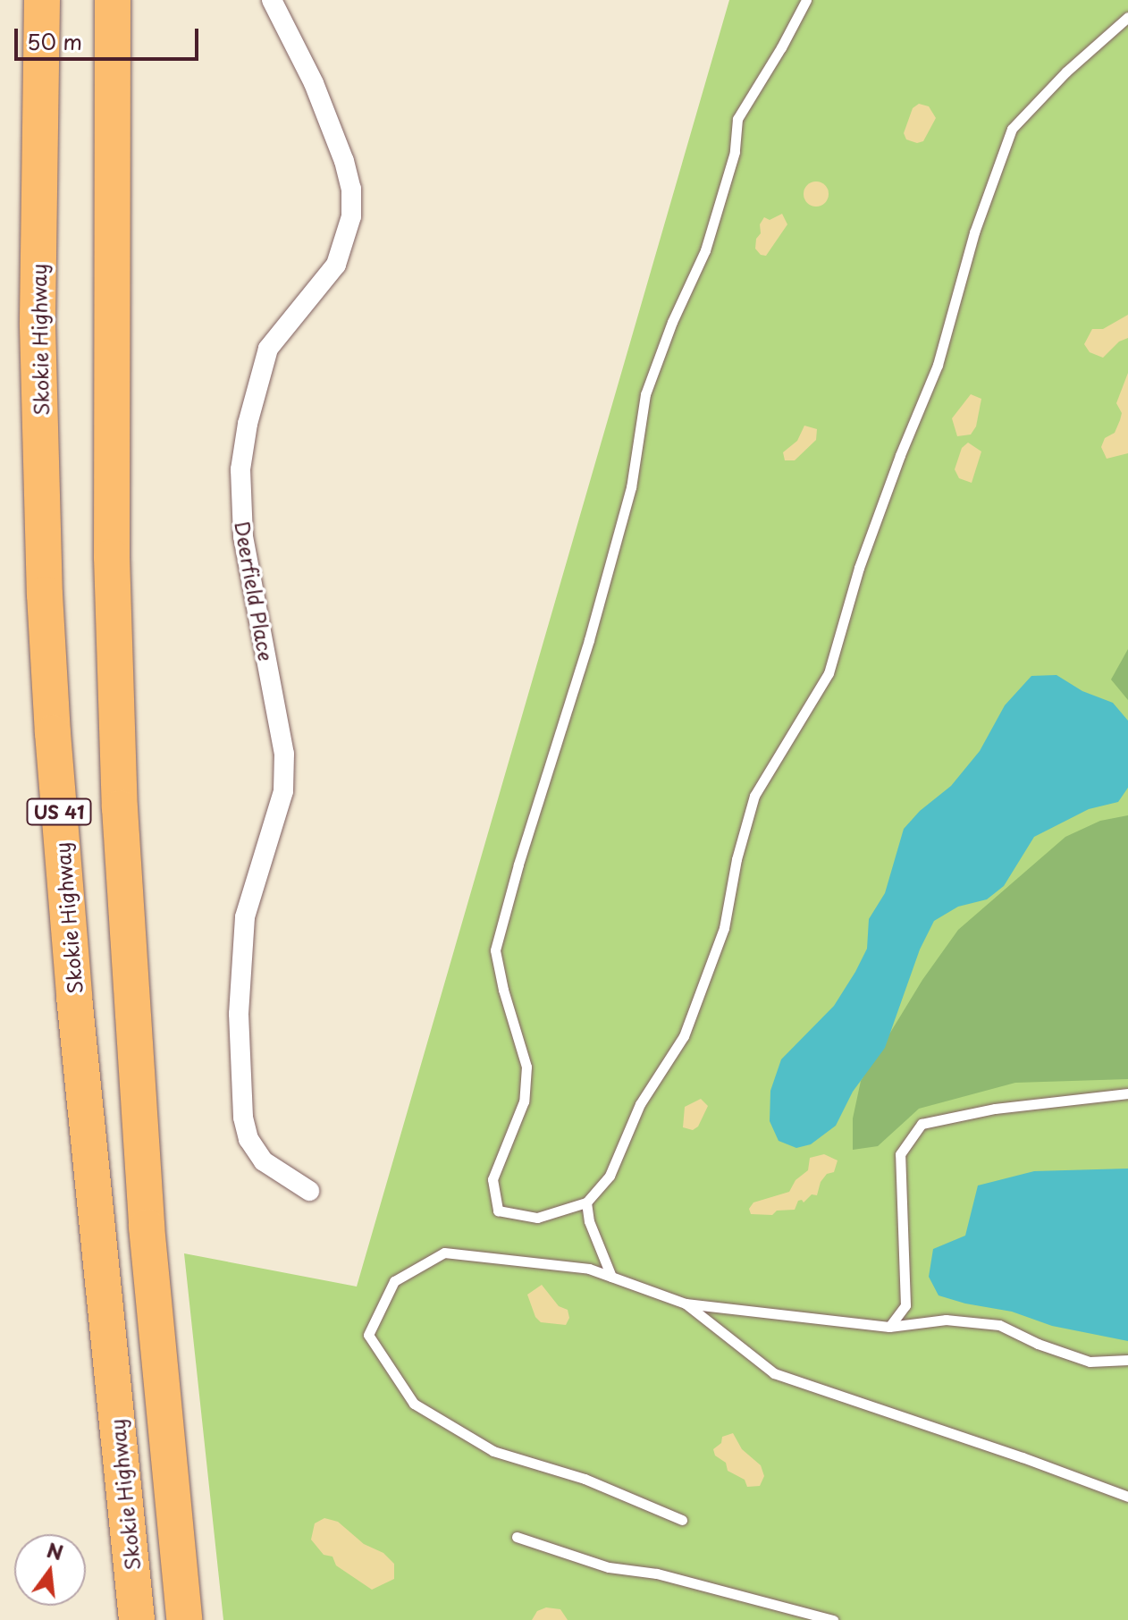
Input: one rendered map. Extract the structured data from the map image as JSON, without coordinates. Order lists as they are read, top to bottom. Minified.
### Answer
{"streets":{"highway":["Skokie Highway","US 41"],"street":["Deerfield Place"]},"scale_bar":"50 m","north":"top"}
